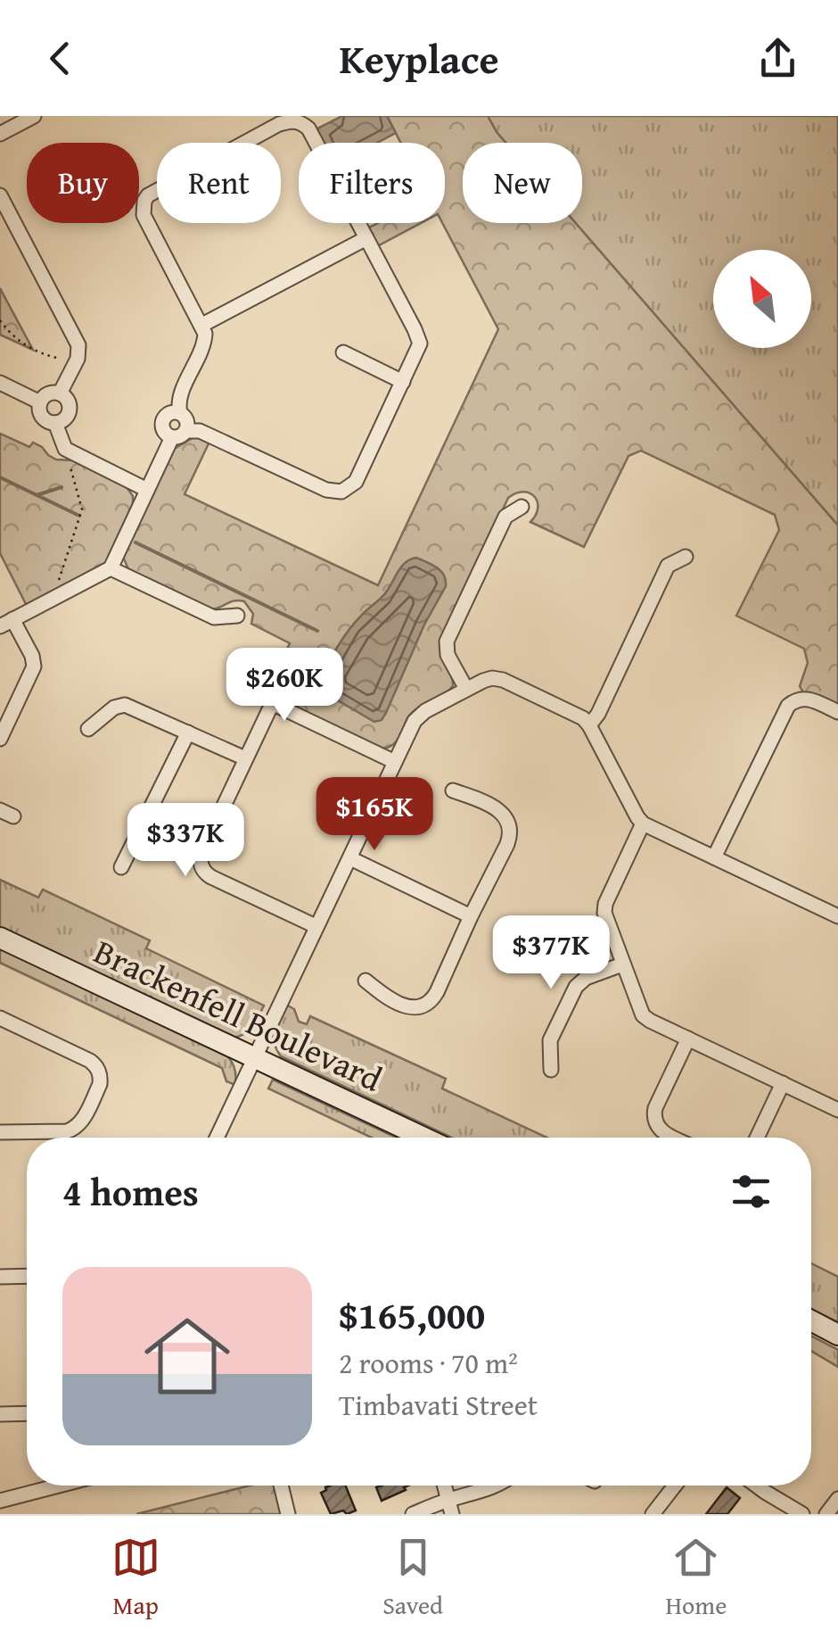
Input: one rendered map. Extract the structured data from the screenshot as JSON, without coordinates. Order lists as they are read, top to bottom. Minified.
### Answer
{"streets":{"street":["Brackenfell Boulevard"]},"north":"top left","page":{"header":"Keyplace","chip":["Buy","Rent","Filters","New"],"price":["$260K","$165K","$337K","$377K"],"heading":"4 homes","list":[{"name":"$165,000","note":"2 rooms · 70 m² · Timbavati Street"}],"tabs":["Map","Saved","Home"]}}
